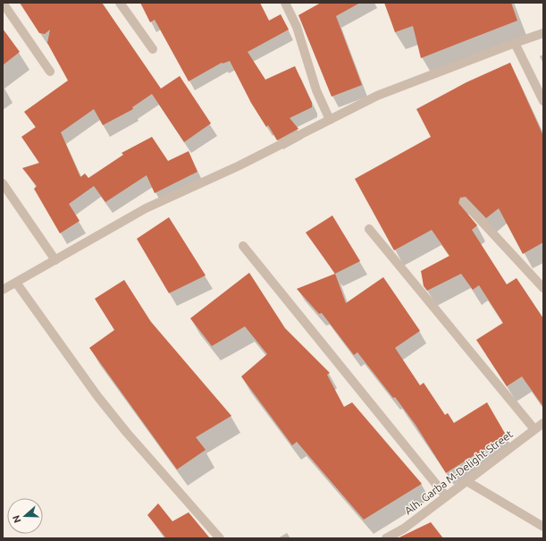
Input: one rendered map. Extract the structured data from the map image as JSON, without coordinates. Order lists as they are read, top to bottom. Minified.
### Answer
{"streets":{"street":["Alh. Garba M-Delight Street"]},"north":"left"}
